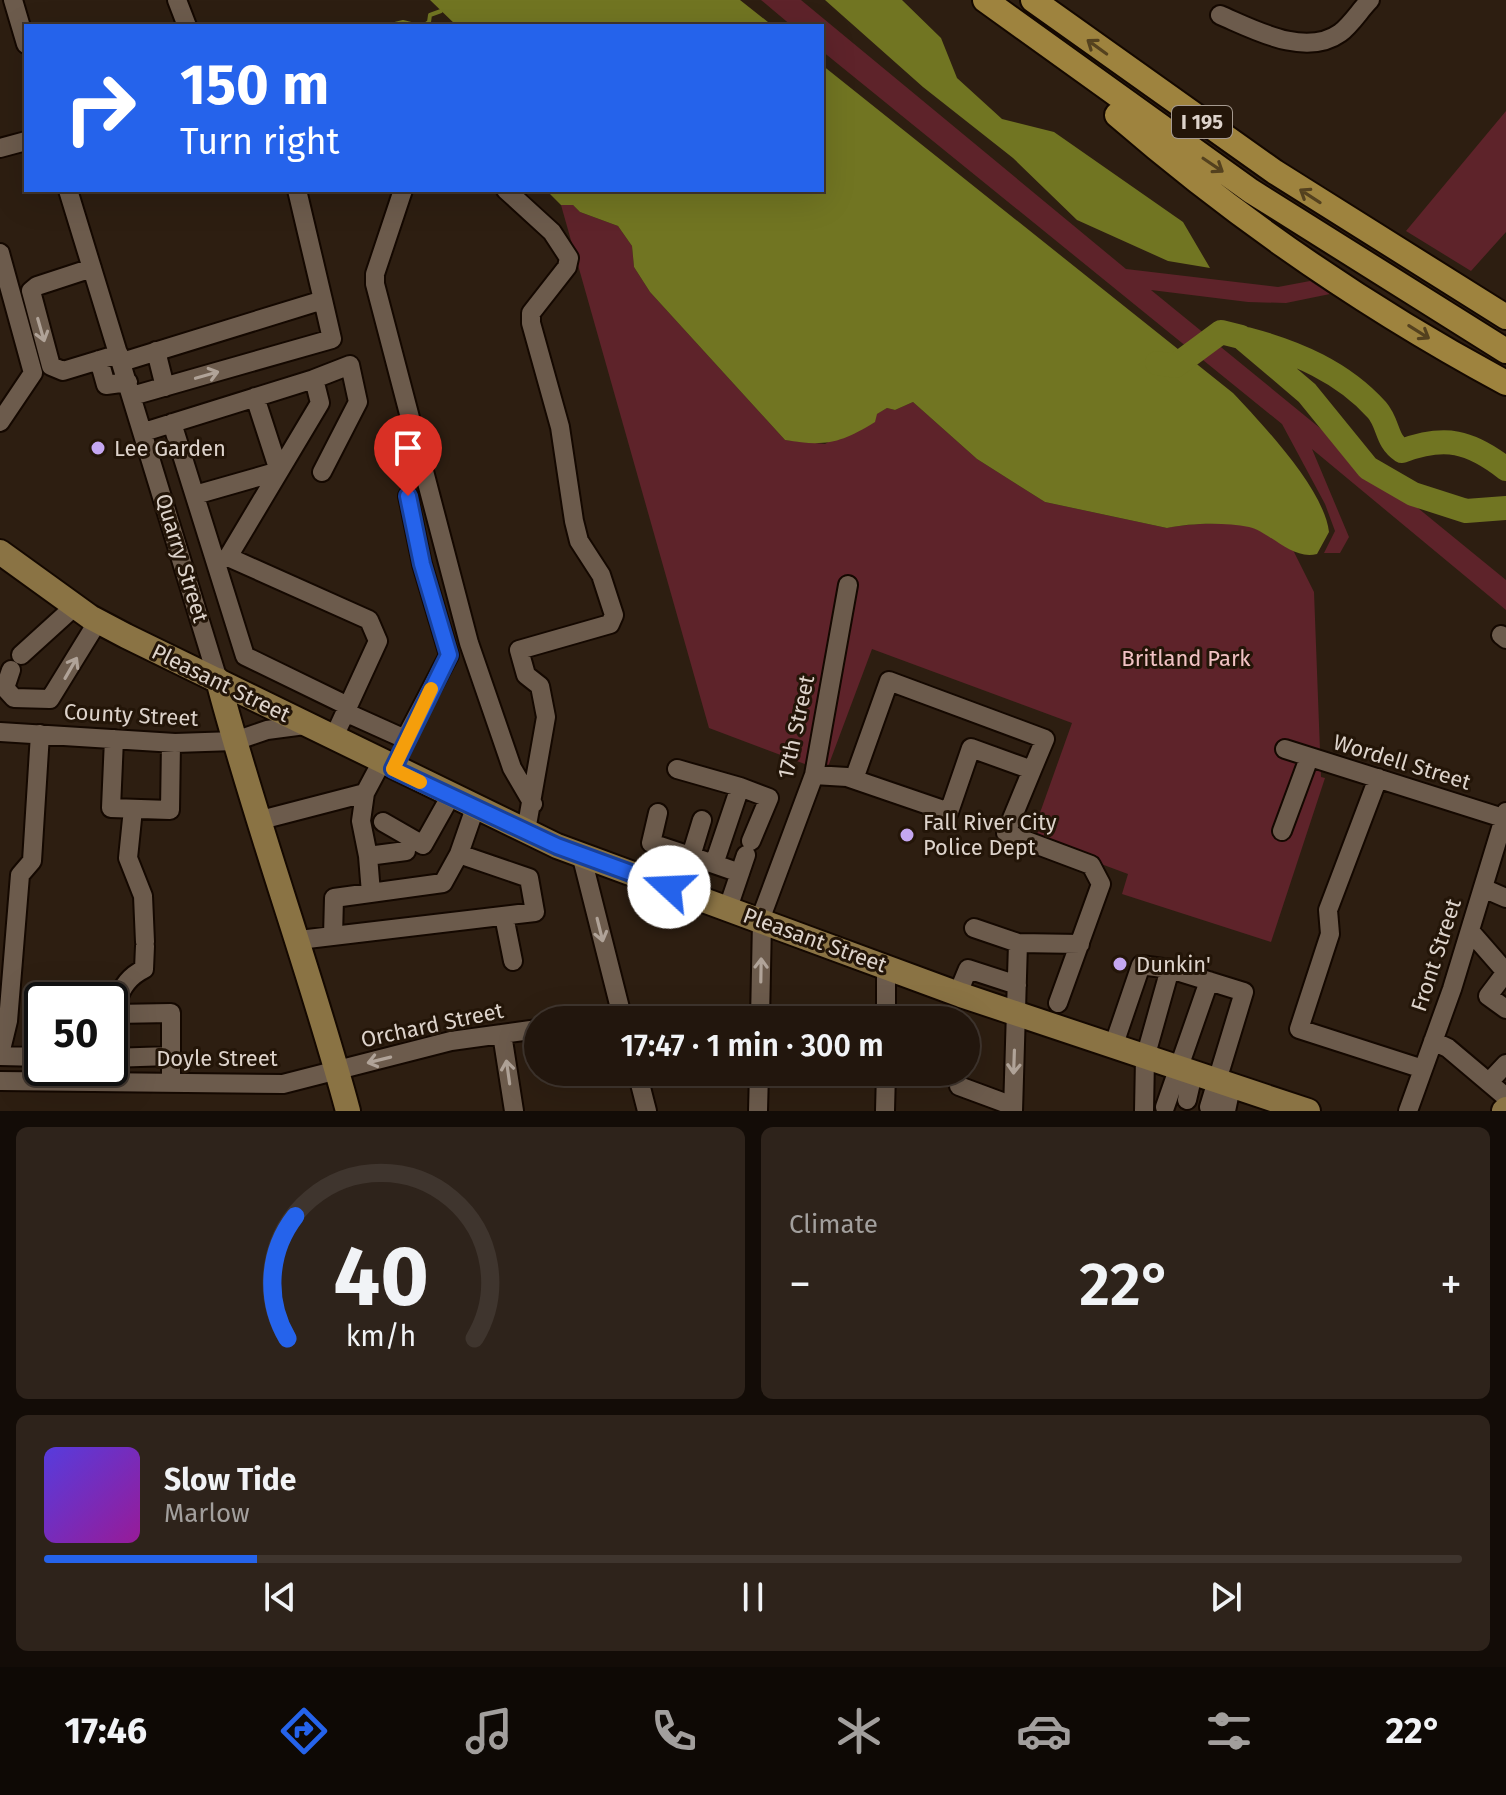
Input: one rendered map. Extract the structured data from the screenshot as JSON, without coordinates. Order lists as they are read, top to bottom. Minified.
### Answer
{"streets":{"highway":["I 195"],"main road":["Quarry Street","Pleasant Street"],"street":["County Street","17th Street","Wordell Street","Front Street","Orchard Street","Doyle Street"]},"crossings":[["Quarry Street","Pleasant Street"],["Quarry Street","County Street"],["Quarry Street","Orchard Street"],["Quarry Street","Doyle Street"],["Pleasant Street","County Street"],["Pleasant Street","17th Street"],["Wordell Street","Front Street"],["Orchard Street","Doyle Street"]],"parks":["Britland Park"],"places":["Lee Garden","Fall River City Police Dept","Dunkin'"],"page":{"turn":["150 m","Turn right"],"limit":"50","trip":"17:47 · 1 min · 300 m","tile":"Climate","heat":["−","22°","+"],"song":["Slow Tide","Marlow"],"tabs":["17:46","22°"],"gauge":["40","km/h"]}}
